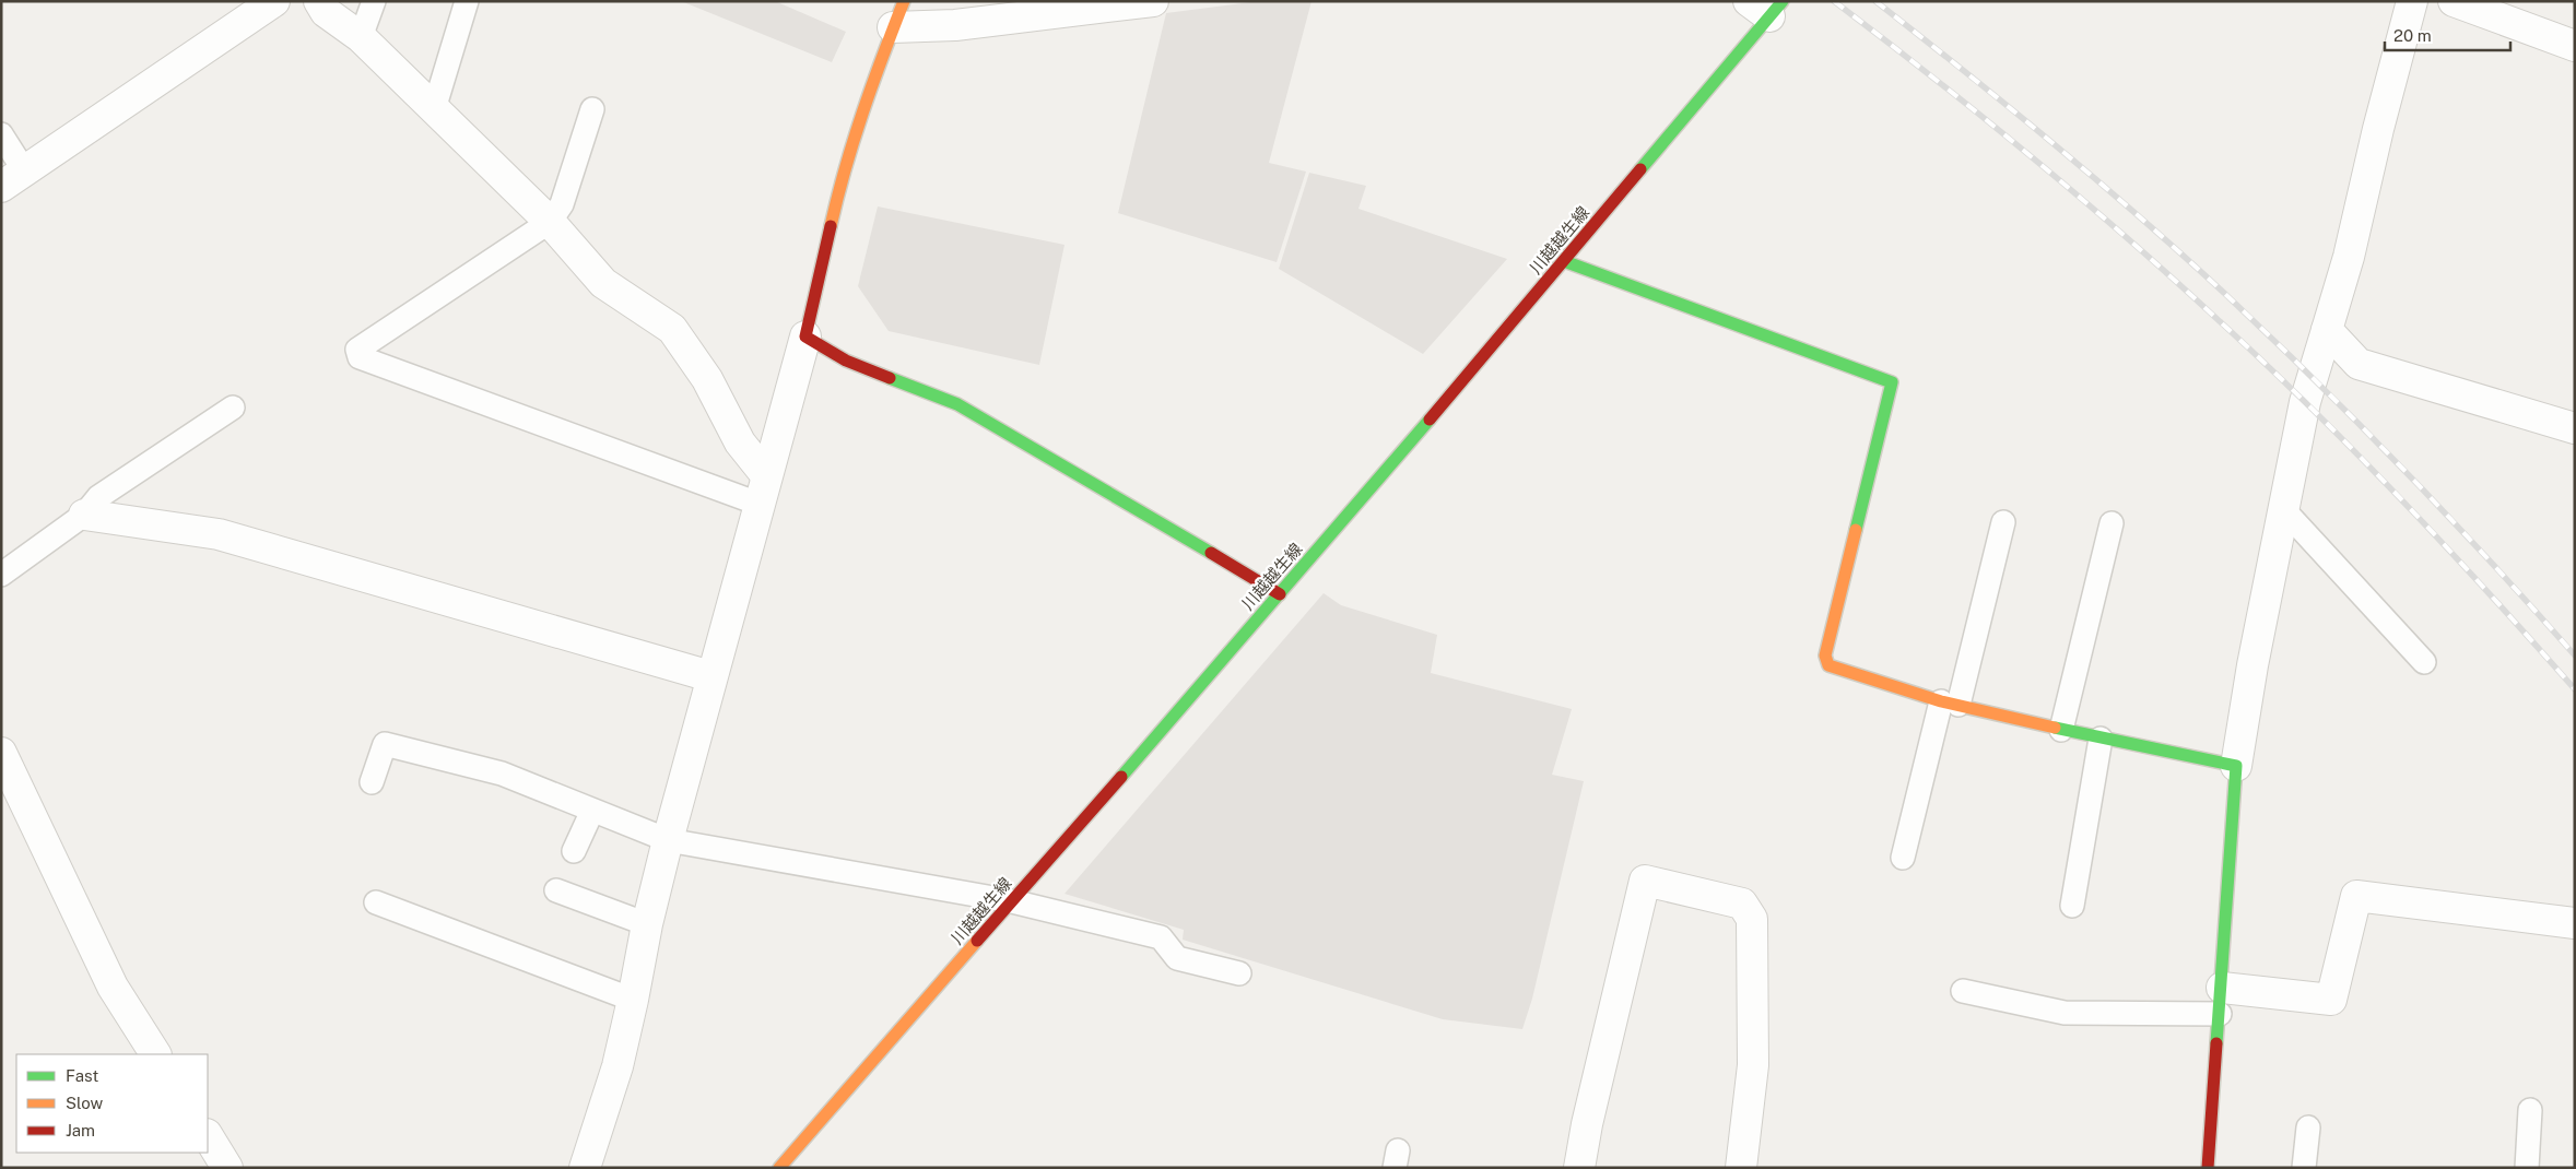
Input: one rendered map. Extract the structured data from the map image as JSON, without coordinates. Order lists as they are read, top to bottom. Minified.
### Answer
{"streets":{"street":["川越越生線"]},"legend":["Fast","Slow","Jam"],"scale_bar":"20 m"}
